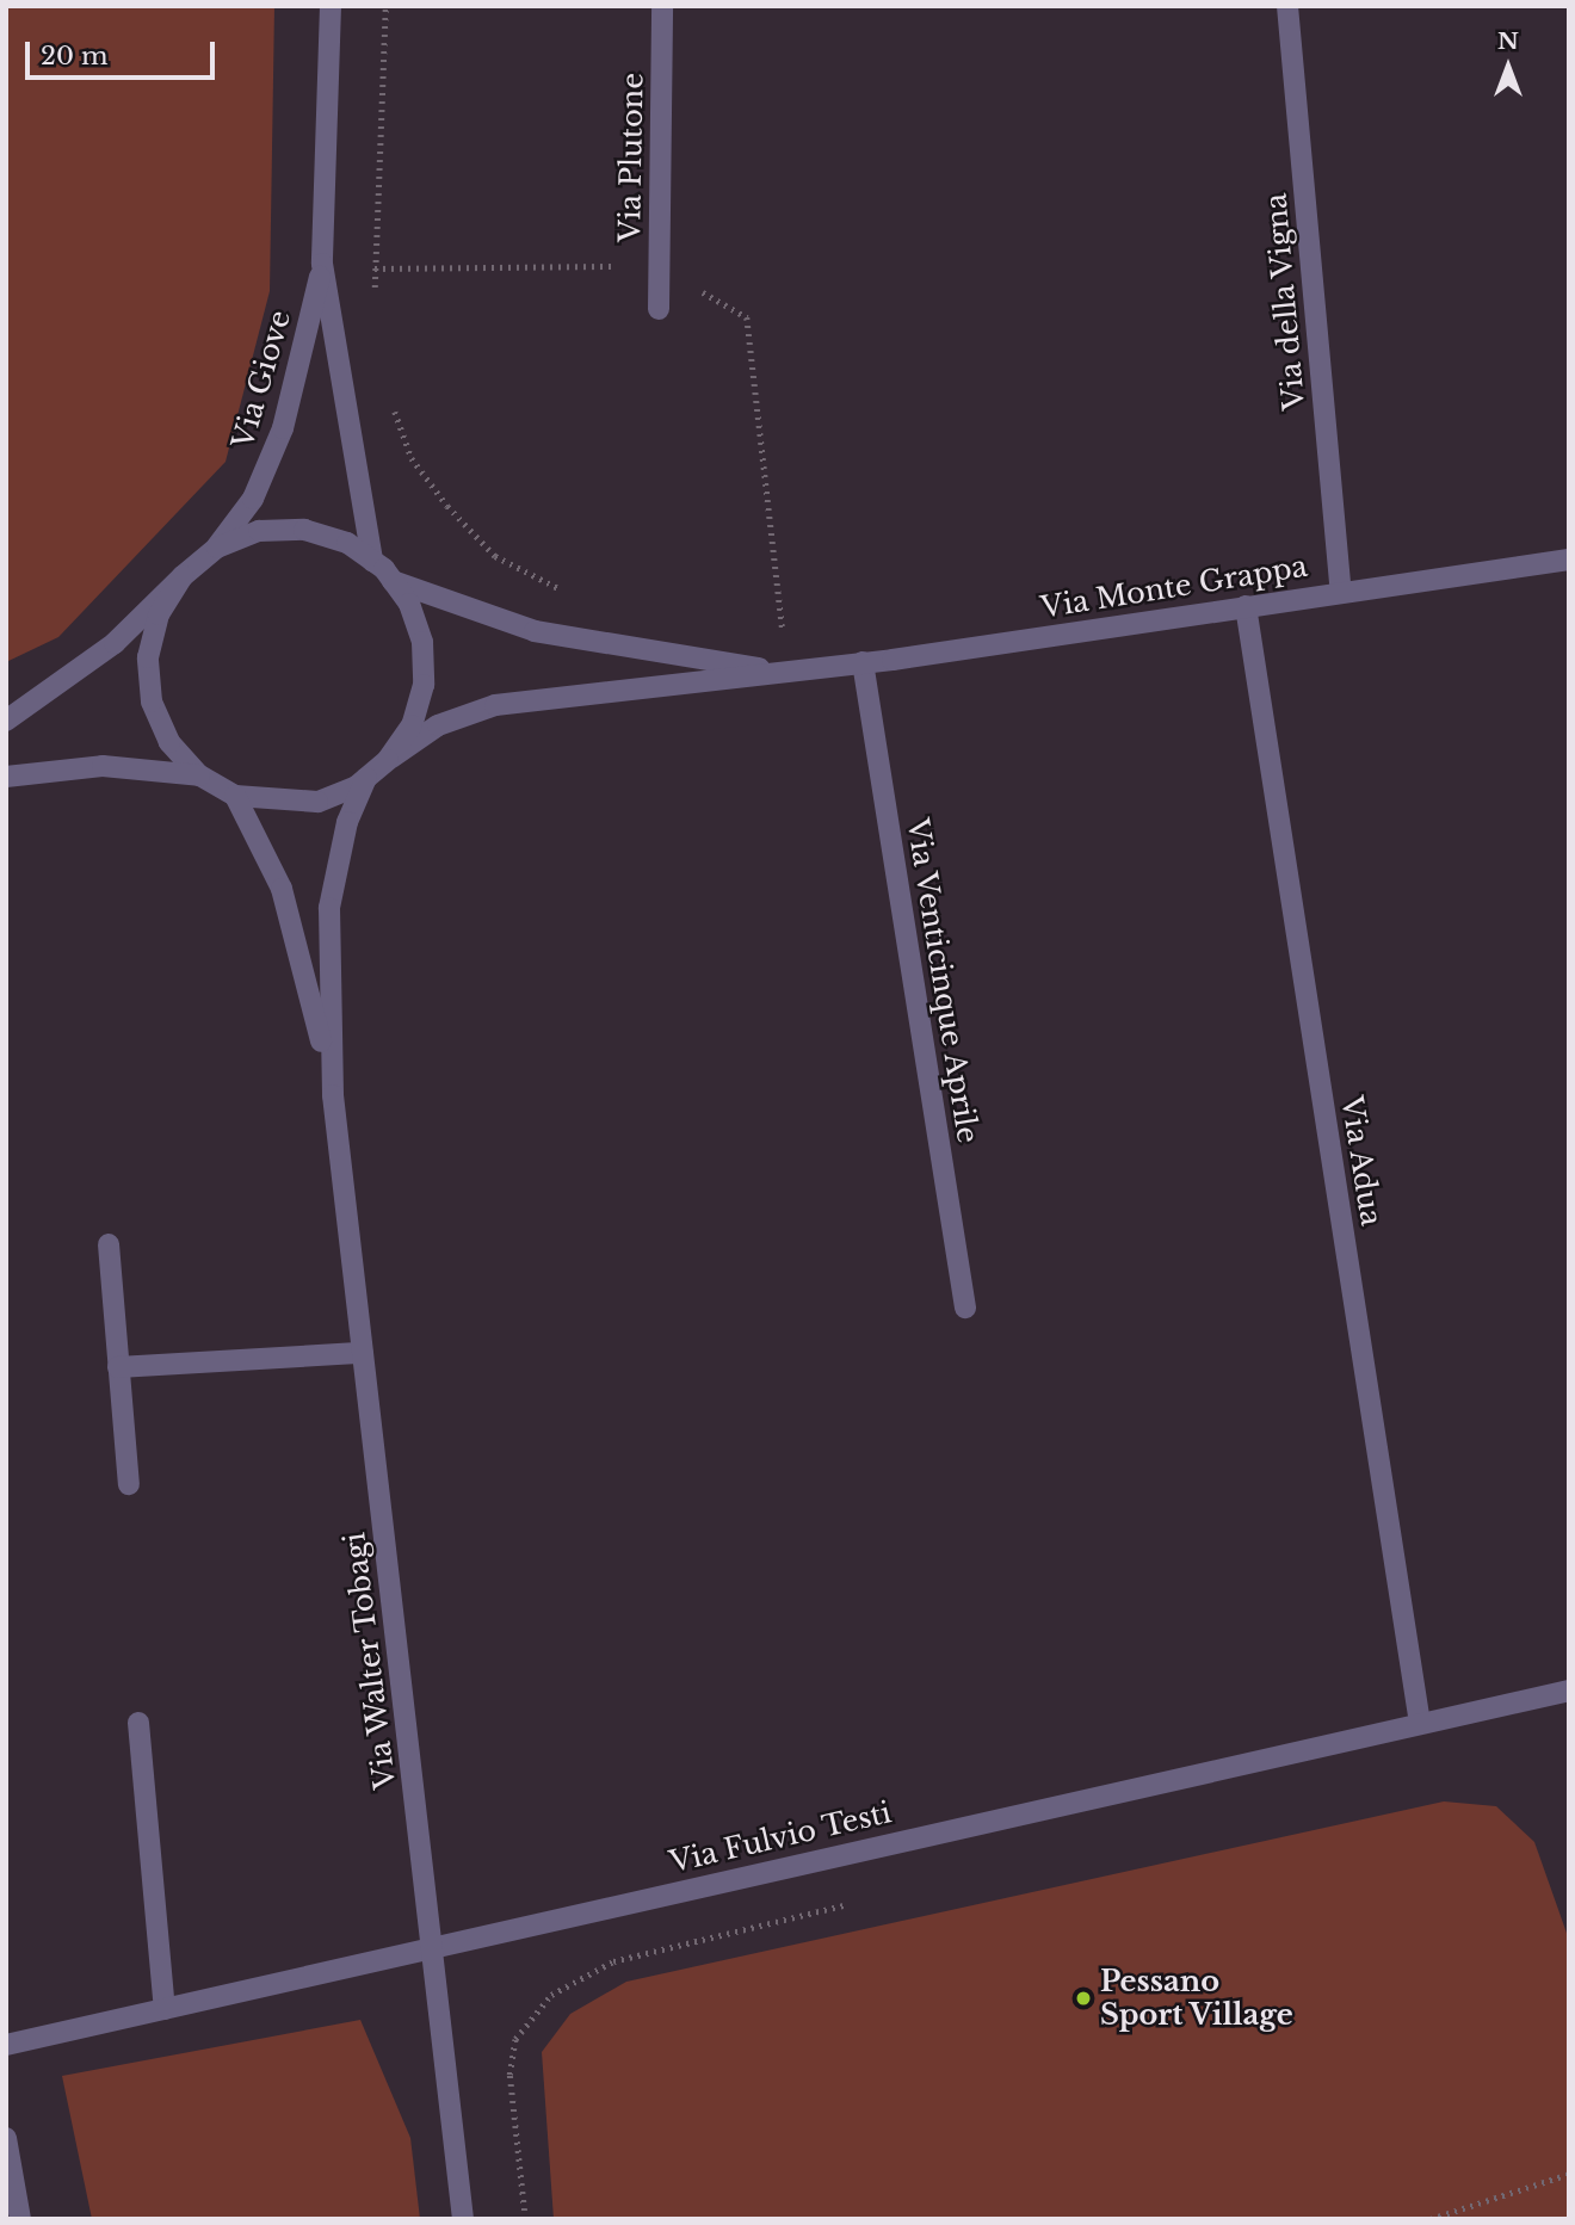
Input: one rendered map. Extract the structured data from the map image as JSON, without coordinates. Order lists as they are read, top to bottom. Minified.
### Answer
{"streets":{"street":["Via Plutone","Via della Vigna","Via Giove","Via Monte Grappa","Via Venticinque Aprile","Via Adua","Via Walter Tobagi","Via Fulvio Testi"]},"crossings":[["Via della Vigna","Via Monte Grappa"],["Via Giove","Via Monte Grappa"],["Via Giove","Via Walter Tobagi"],["Via Monte Grappa","Via Venticinque Aprile"],["Via Monte Grappa","Via Adua"],["Via Monte Grappa","Via Walter Tobagi"],["Via Adua","Via Fulvio Testi"],["Via Walter Tobagi","Via Fulvio Testi"]],"places":["Pessano Sport Village"],"scale_bar":"20 m","north":"top"}
